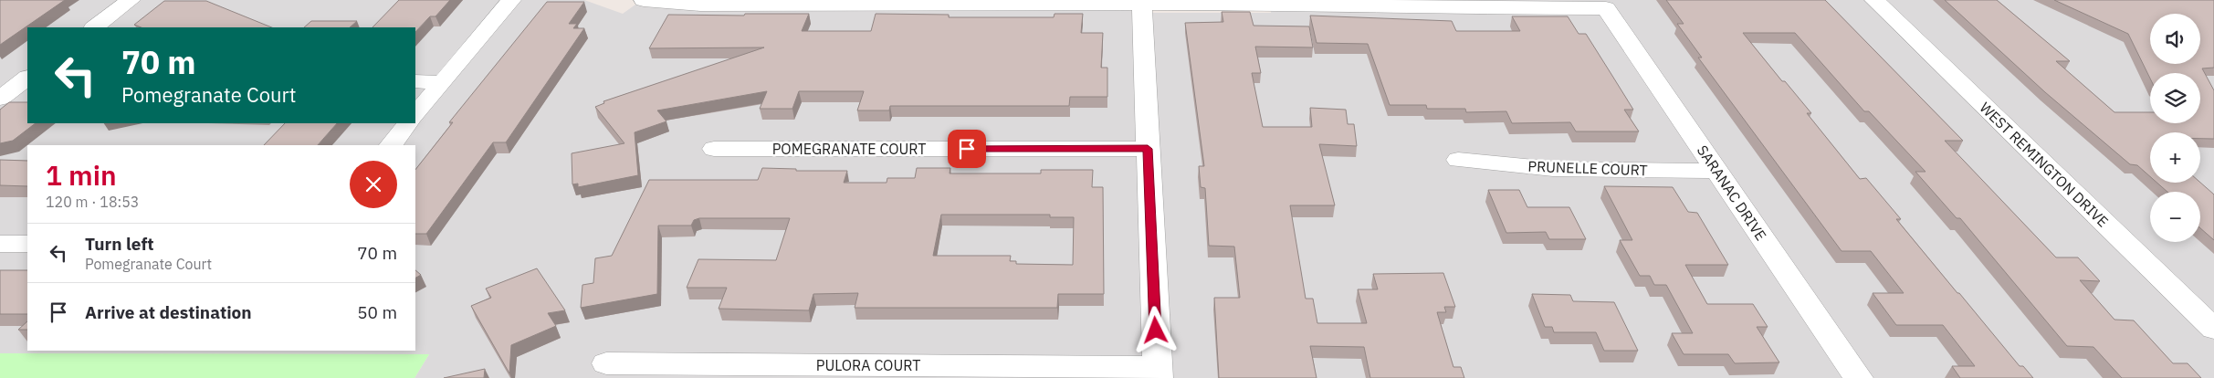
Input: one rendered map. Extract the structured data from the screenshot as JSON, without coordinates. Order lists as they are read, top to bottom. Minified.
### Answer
{"streets":{"street":["POMEGRANATE COURT","WEST REMINGTON DRIVE","PRUNELLE COURT","SARANAC DRIVE","PULORA COURT"]},"crossings":[["PRUNELLE COURT","SARANAC DRIVE"]],"page":{"map_buttons":["+","−"],"turn":["70 m","Pomegranate Court"],"heading":["1 min","120 m · 18:53"],"list":[{"name":"Turn left","note":"Pomegranate Court","value":"70 m"},{"name":"Arrive at destination","value":"50 m"}]}}
